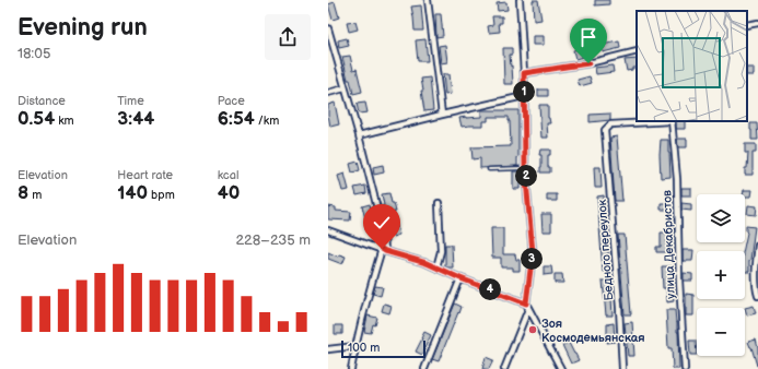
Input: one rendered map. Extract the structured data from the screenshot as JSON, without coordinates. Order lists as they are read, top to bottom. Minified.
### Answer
{"streets":{"street":["улица Декабристов","Бедного переулок"]},"crossings":[["улица Декабристов","Бедного переулок"]],"places":["Зоя Космодемьянская"],"scale_bar":"100 m","page":{"heading":["Evening run","18:05"],"stats":[["Distance","0.54 km"],["Time","3:44"],["Pace","6:54 /km"],["Elevation","8 m"],["Heart rate","140 bpm"],["kcal","40"]],"pins":["1","2","3","4"],"map_buttons":["+","−"],"chart":["Elevation","228–235 m"],"scale":"100 m"}}
